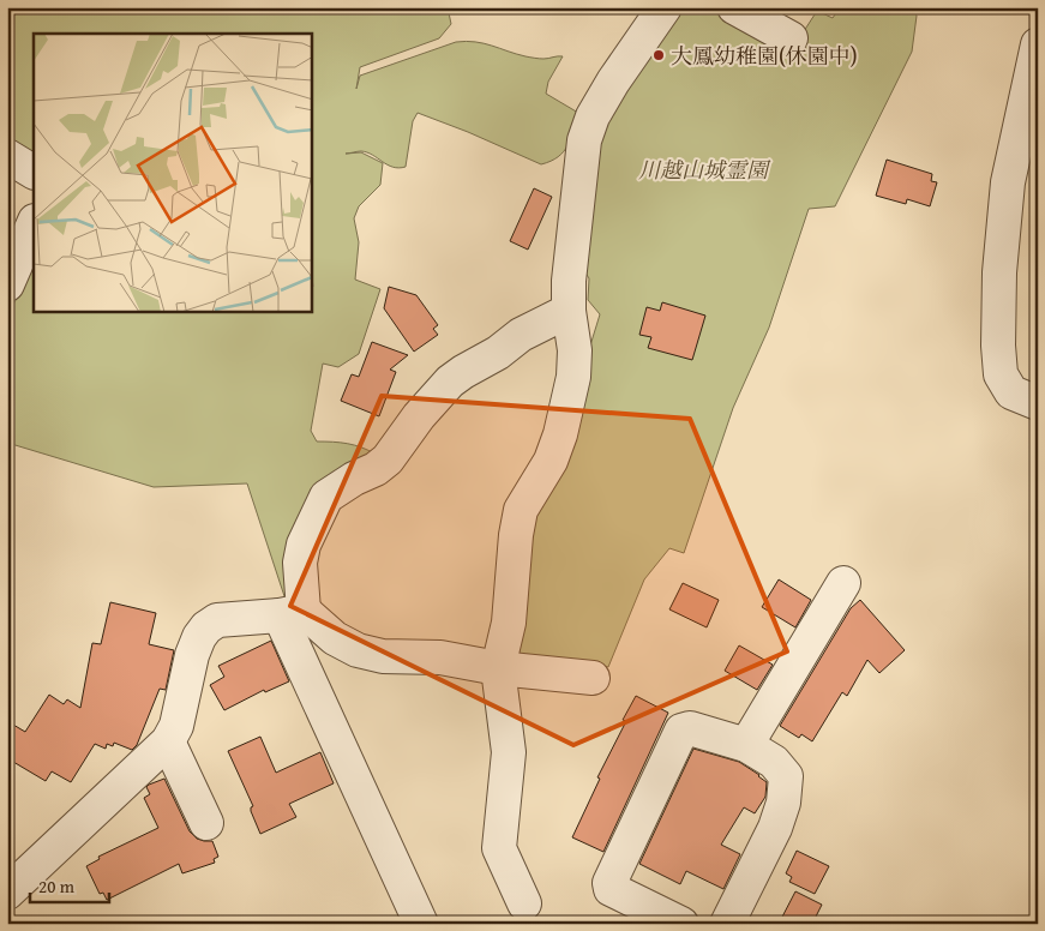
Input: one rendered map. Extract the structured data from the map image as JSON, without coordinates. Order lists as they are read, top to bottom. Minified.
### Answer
{"parks":["川越山城霊園"],"places":["大鳳幼稚園(休園中)"],"scale_bar":"20 m"}
